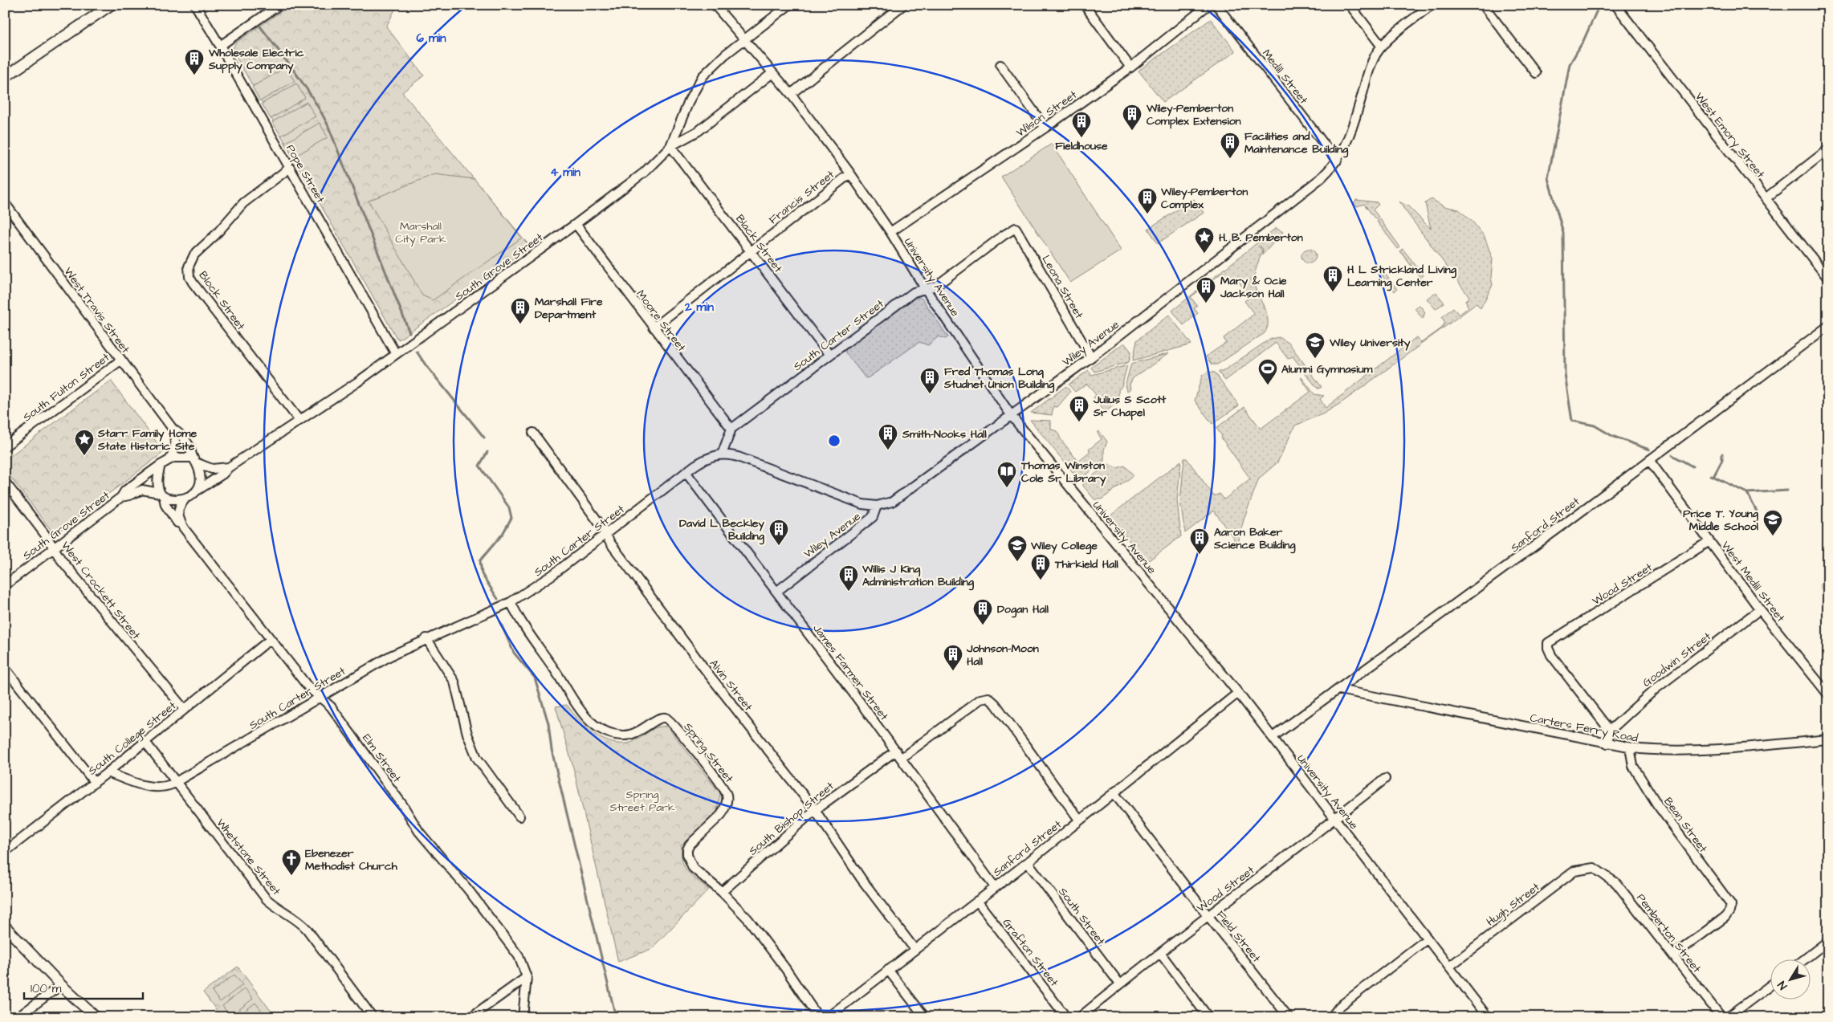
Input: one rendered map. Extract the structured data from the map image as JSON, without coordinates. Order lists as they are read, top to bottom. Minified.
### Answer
{"streets":{"street":["Medill Street","Wilson Street","West Emory Street","Pope Street","Francis Street","Black Street","South Grove Street","University Avenue","Leona Street","Block Street","West Travis Street","Moore Street","South Carter Street","Wiley Avenue","South Fulton Street","Sanford Street","West Medill Street","Wood Street","West Crockett Street","Goodwin Street","James Farmer Street","Alvin Street","Carters Ferry Road","South College Street","Spring Street","Elm Street","South Bishop Street","Bean Street","Whetstone Street","Hugh Street","South Street","Pemberton Street","Field Street","Grafton Street"]},"crossings":[["Medill Street","Wiley Avenue"],["Wilson Street","University Avenue"],["Pope Street","South Grove Street"],["Pope Street","Block Street"],["Francis Street","Black Street"],["Francis Street","University Avenue"],["Francis Street","Moore Street"],["Black Street","South Grove Street"],["Black Street","South Carter Street"],["South Grove Street","University Avenue"],["South Grove Street","Block Street"],["South Grove Street","West Travis Street"],["South Grove Street","Moore Street"],["South Grove Street","West Crockett Street"],["South Grove Street","Elm Street"],["University Avenue","South Carter Street"],["University Avenue","Wiley Avenue"],["University Avenue","Sanford Street"],["University Avenue","Wood Street"],["University Avenue","Hugh Street"],["Leona Street","South Carter Street"],["Leona Street","Wiley Avenue"],["West Travis Street","South Fulton Street"],["West Travis Street","Elm Street"],["Moore Street","South Carter Street"],["South Carter Street","James Farmer Street"],["South Carter Street","Alvin Street"],["South Carter Street","South College Street"],["South Carter Street","Spring Street"],["South Carter Street","Elm Street"],["South Carter Street","Whetstone Street"],["Wiley Avenue","James Farmer Street"],["Sanford Street","West Medill Street"],["Sanford Street","James Farmer Street"],["Sanford Street","Alvin Street"],["Sanford Street","Carters Ferry Road"],["Sanford Street","South Street"],["Sanford Street","Field Street"],["Sanford Street","Grafton Street"],["West Medill Street","Wood Street"],["West Medill Street","Goodwin Street"],["Wood Street","Goodwin Street"],["Wood Street","South Street"],["Wood Street","Field Street"],["West Crockett Street","South College Street"],["James Farmer Street","South Bishop Street"],["Alvin Street","South Bishop Street"],["Carters Ferry Road","Bean Street"],["South College Street","Elm Street"],["South College Street","Whetstone Street"],["Spring Street","South Bishop Street"],["Bean Street","Pemberton Street"],["Hugh Street","Pemberton Street"]],"parks":["Marshall City Park","Spring Street Park"],"places":{"building":["Wholesale Electric Supply Company","Wiley-Pemberton Complex Extension","Fieldhouse","Facilities and Maintenance Building","Wiley-Pemberton Complex","H L Strickland Living Learning Center","Mary & Ocie Jackson Hall","Marshall Fire Department","Fred Thomas Long Studnet Union Building","Julius S Scott Sr Chapel","Smith-Nooks Hall","David L Beckley Building","Aaron Baker Science Building","Thirkield Hall","Willis J King Administration Building","Dogan Hall","Johnson-Moon Hall"],"place":["H. B. Pemberton","Starr Family Home State Historic Site"],"school or university":["Wiley University","Price T. Young Middle School","Wiley College"],"sports":["Alumni Gymnasium"],"library":["Thomas Winston Cole Sr Library"],"church":["Ebenezer Methodist Church"]},"scale_bar":"100 m","north":"bottom left","rings":["6 min","4 min","2 min"]}
